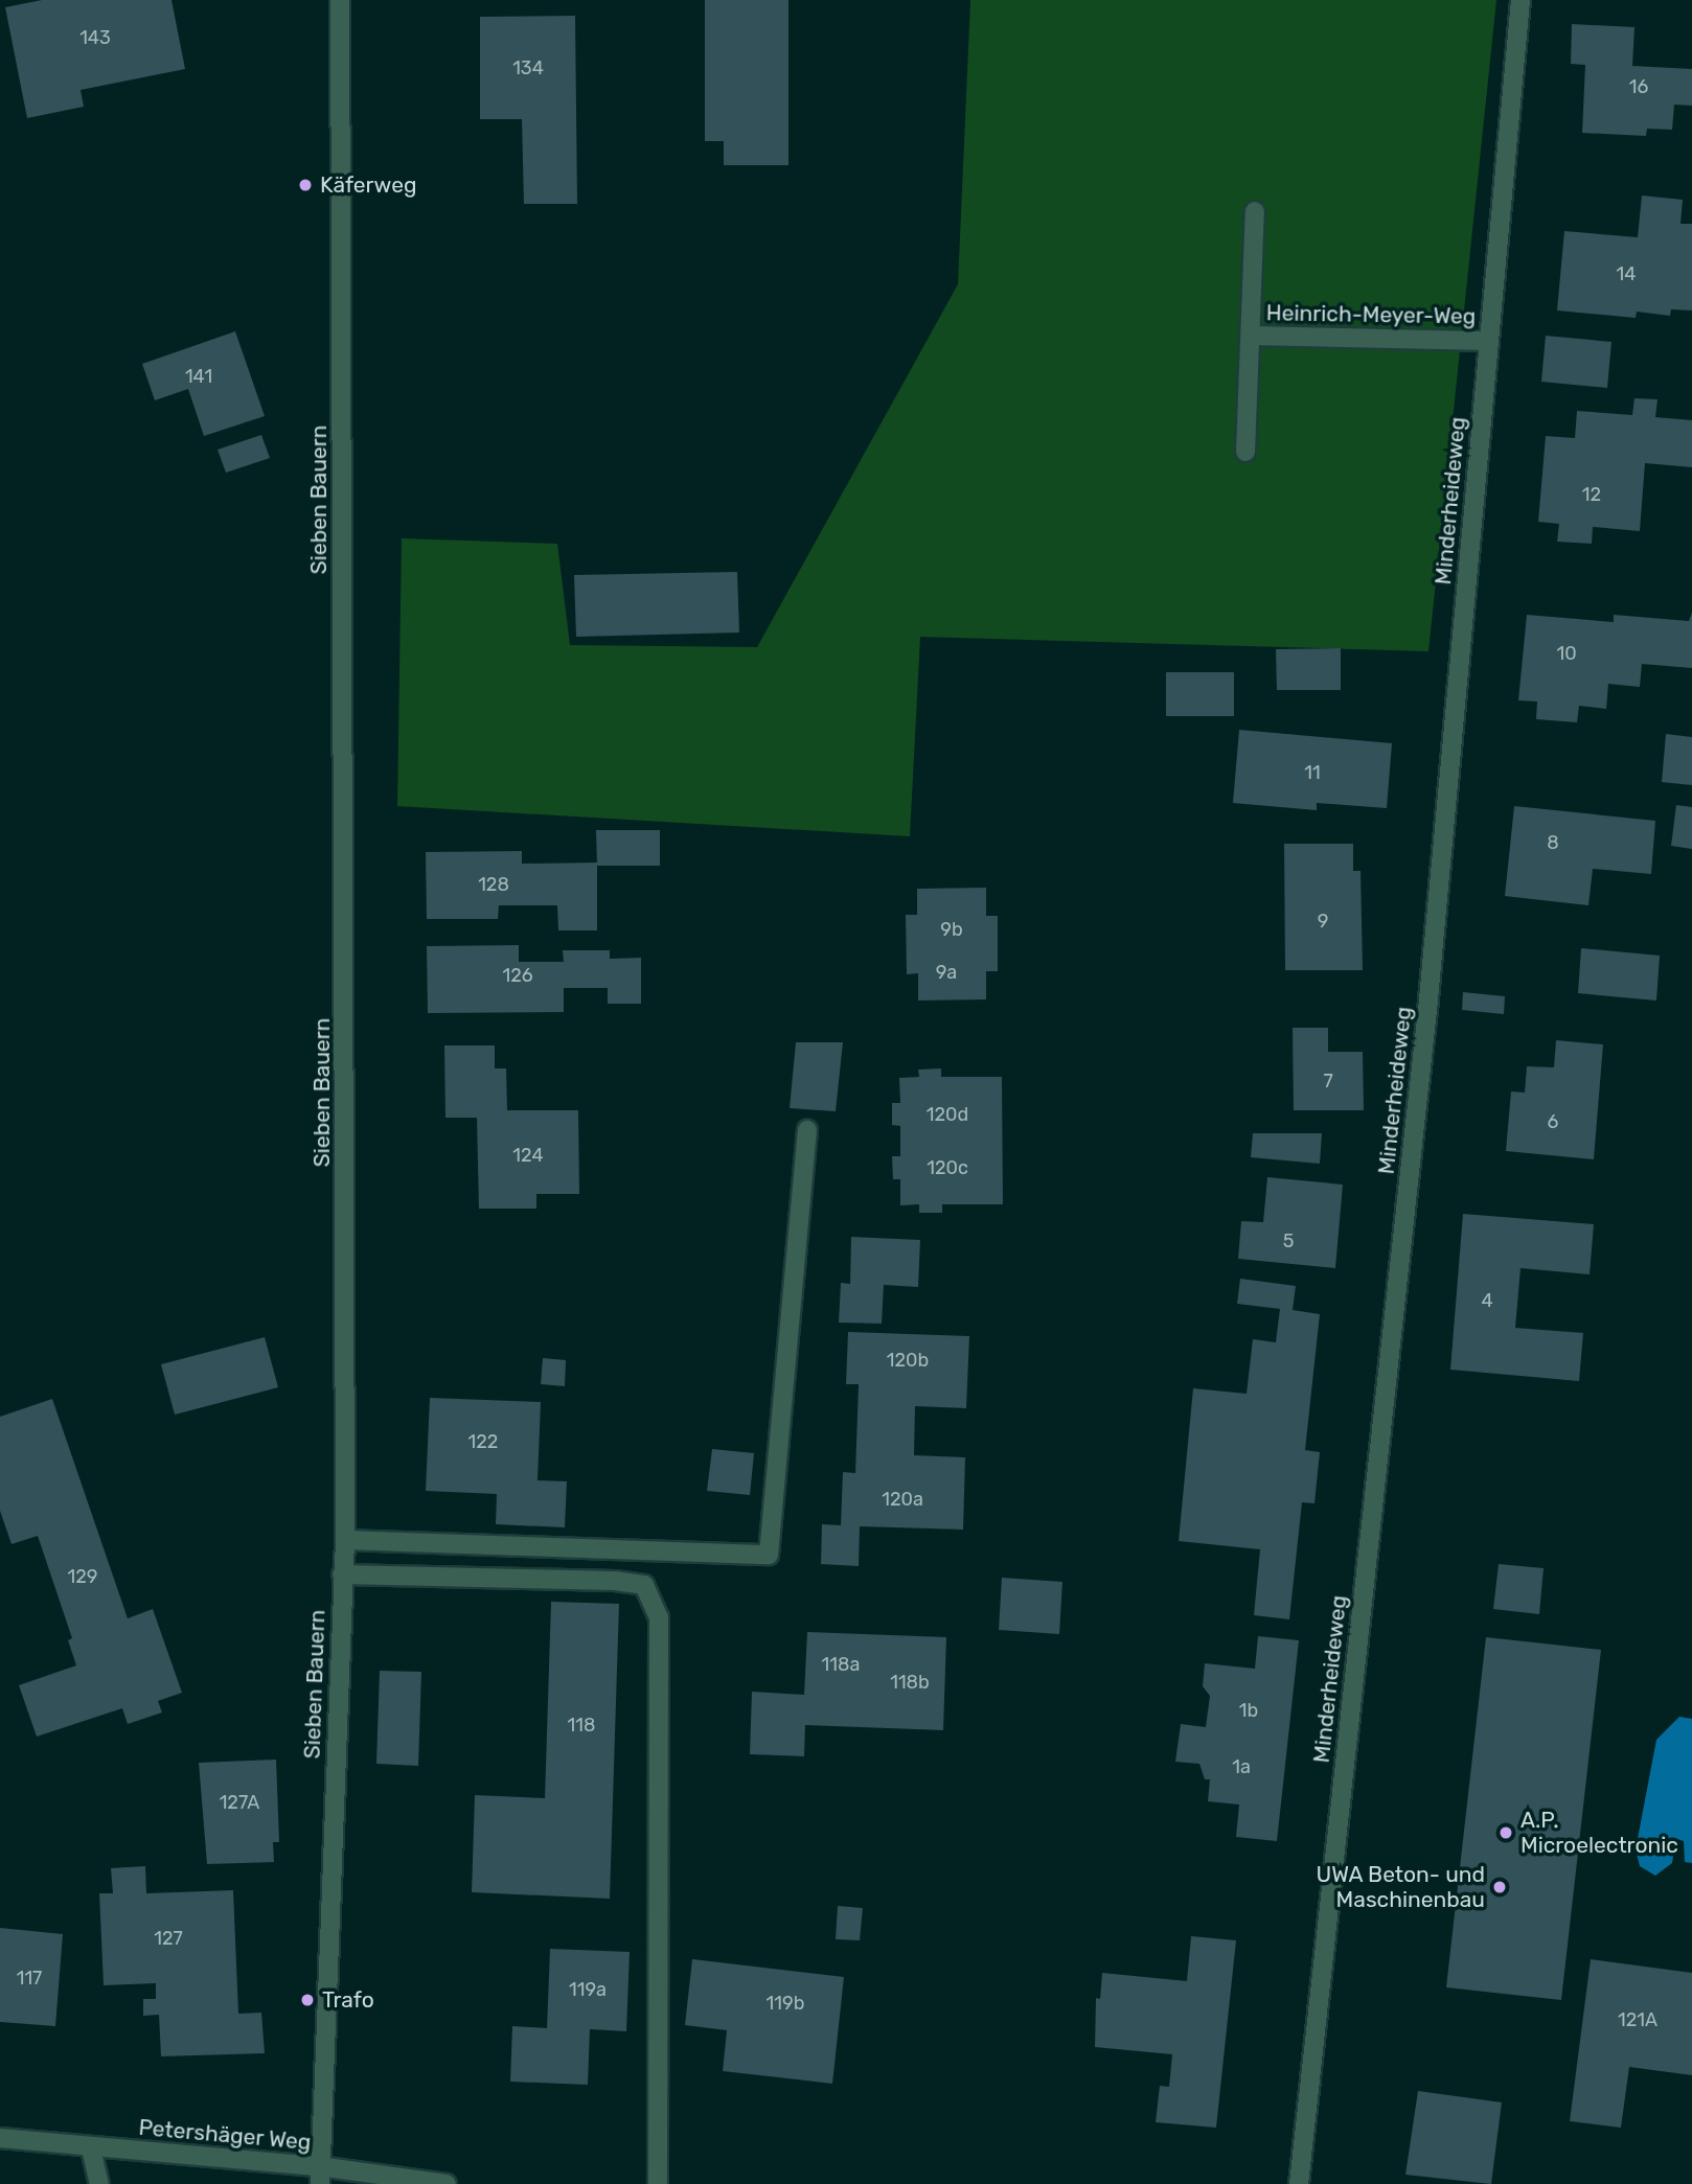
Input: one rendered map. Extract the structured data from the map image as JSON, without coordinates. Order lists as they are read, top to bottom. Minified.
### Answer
{"streets":{"street":["Heinrich-Meyer-Weg","Sieben Bauern","Minderheideweg","Petershäger Weg"]},"crossings":[["Heinrich-Meyer-Weg","Minderheideweg"],["Sieben Bauern","Petershäger Weg"]],"places":["Käferweg","A.P. Microelectronic","UWA Beton- und Maschinenbau","Trafo"],"house_numbers":["143","134","16","14","141","12","10","11","8","128","9","9b","9a","126","7","120d","6","124","120c","5","4","120b","122","120a","129","118a","118b","1b","118","1a","127A","127","117","119a","119b","121A"]}
